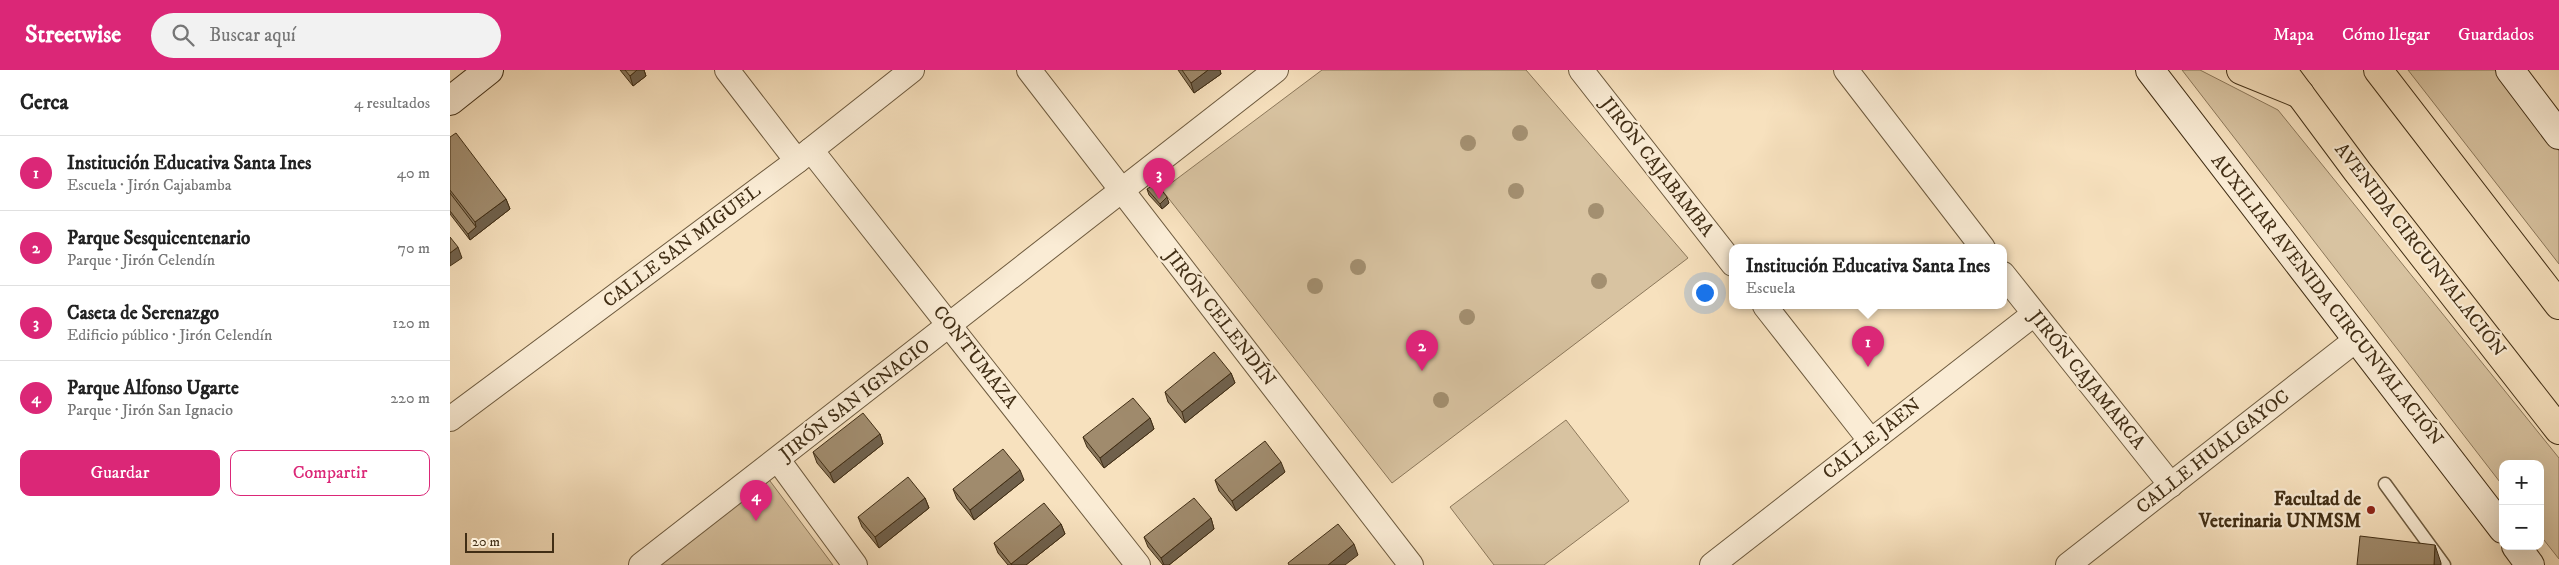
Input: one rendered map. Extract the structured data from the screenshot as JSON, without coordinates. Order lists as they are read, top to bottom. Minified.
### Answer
{"streets":{"main road":["AVENIDA CIRCUNVALACIÓN","AUXILIAR AVENIDA CIRCUNVALACIÓN"],"street":["JIRÓN CAJABAMBA","CALLE SAN MIGUEL","JIRÓN CELENDÍN","CONTUMAZA","JIRÓN CAJAMARCA","JIRÓN SAN IGNACIO","CALLE JAEN","CALLE HUALGAYOC"]},"crossings":[["CALLE SAN MIGUEL","CONTUMAZA"],["AUXILIAR AVENIDA CIRCUNVALACIÓN","CALLE HUALGAYOC"],["JIRÓN CELENDÍN","JIRÓN SAN IGNACIO"],["CONTUMAZA","JIRÓN SAN IGNACIO"],["JIRÓN CAJAMARCA","CALLE JAEN"],["JIRÓN CAJAMARCA","CALLE HUALGAYOC"]],"places":["Facultad de Veterinaria UNMSM"],"scale_bar":"20 m","page":{"header":"Streetwise","search":"Buscar aquí","nav":["Mapa","Cómo llegar","Guardados"],"heading":["Cerca","4 resultados"],"list":[{"mark":"1","name":"Institución Educativa Santa Ines","note":"Escuela · Jirón Cajabamba","value":"40 m"},{"mark":"2","name":"Parque Sesquicentenario","note":"Parque · Jirón Celendín","value":"70 m"},{"mark":"3","name":"Caseta de Serenazgo","note":"Edificio público · Jirón Celendín","value":"120 m"},{"mark":"4","name":"Parque Alfonso Ugarte","note":"Parque · Jirón San Ignacio","value":"220 m"}],"pins":["3","1","2","4"],"popup":["Institución Educativa Santa Ines","Escuela"],"buttons":["Guardar","Compartir"],"map_buttons":["+","−"],"scale":"20 m"}}
